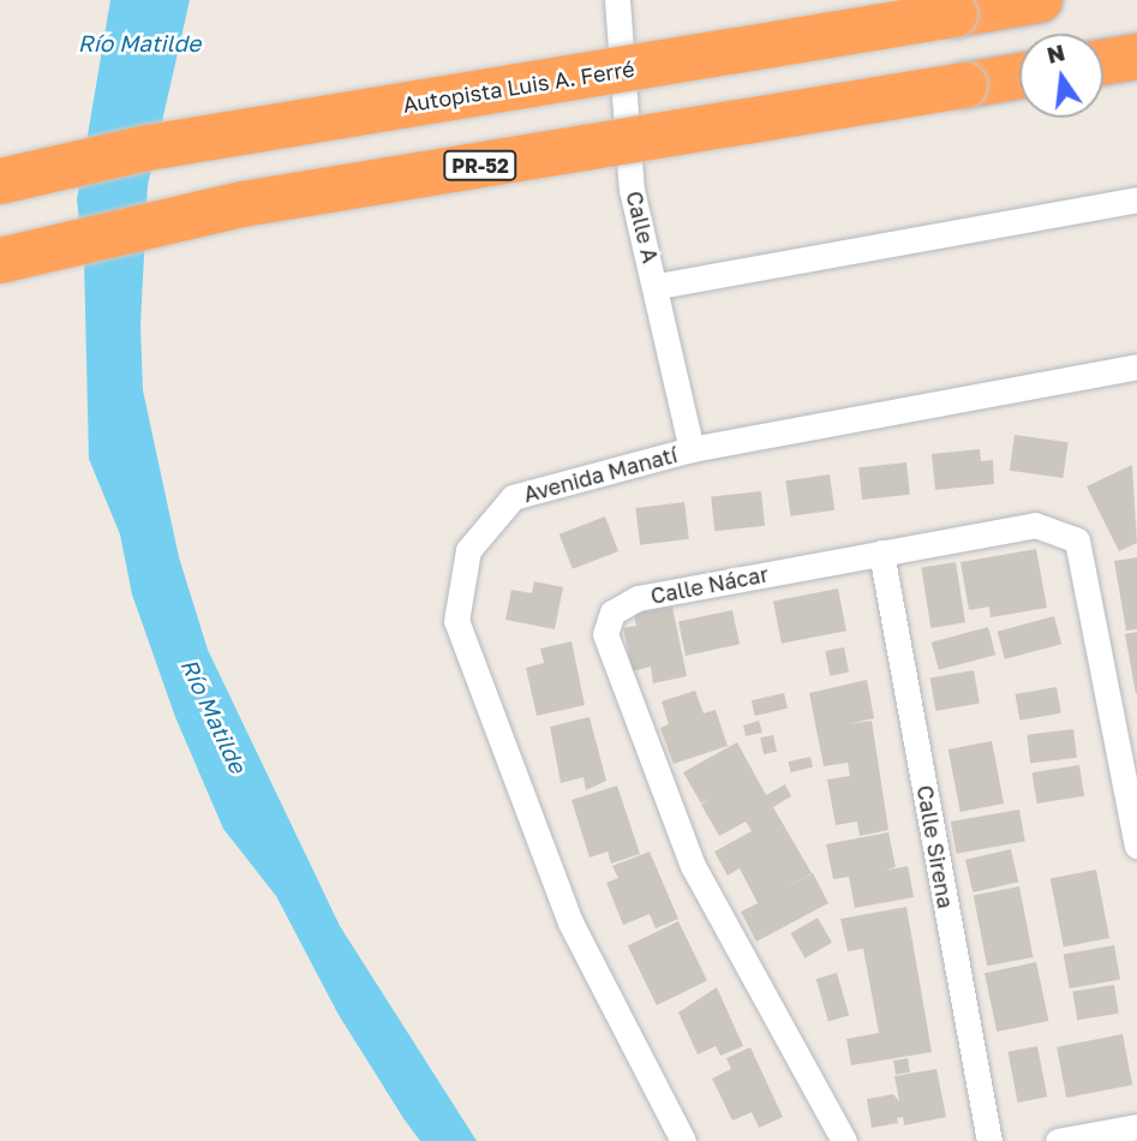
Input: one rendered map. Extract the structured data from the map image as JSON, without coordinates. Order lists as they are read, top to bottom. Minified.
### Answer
{"streets":{"highway":["Autopista Luis A. Ferré","PR-52"],"street":["Calle A","Avenida Manatí","Calle Nácar","Calle Sirena"]},"crossings":[["Calle A","Avenida Manatí"],["Calle Nácar","Calle Sirena"]],"water":["Río Matilde"],"north":"top"}
